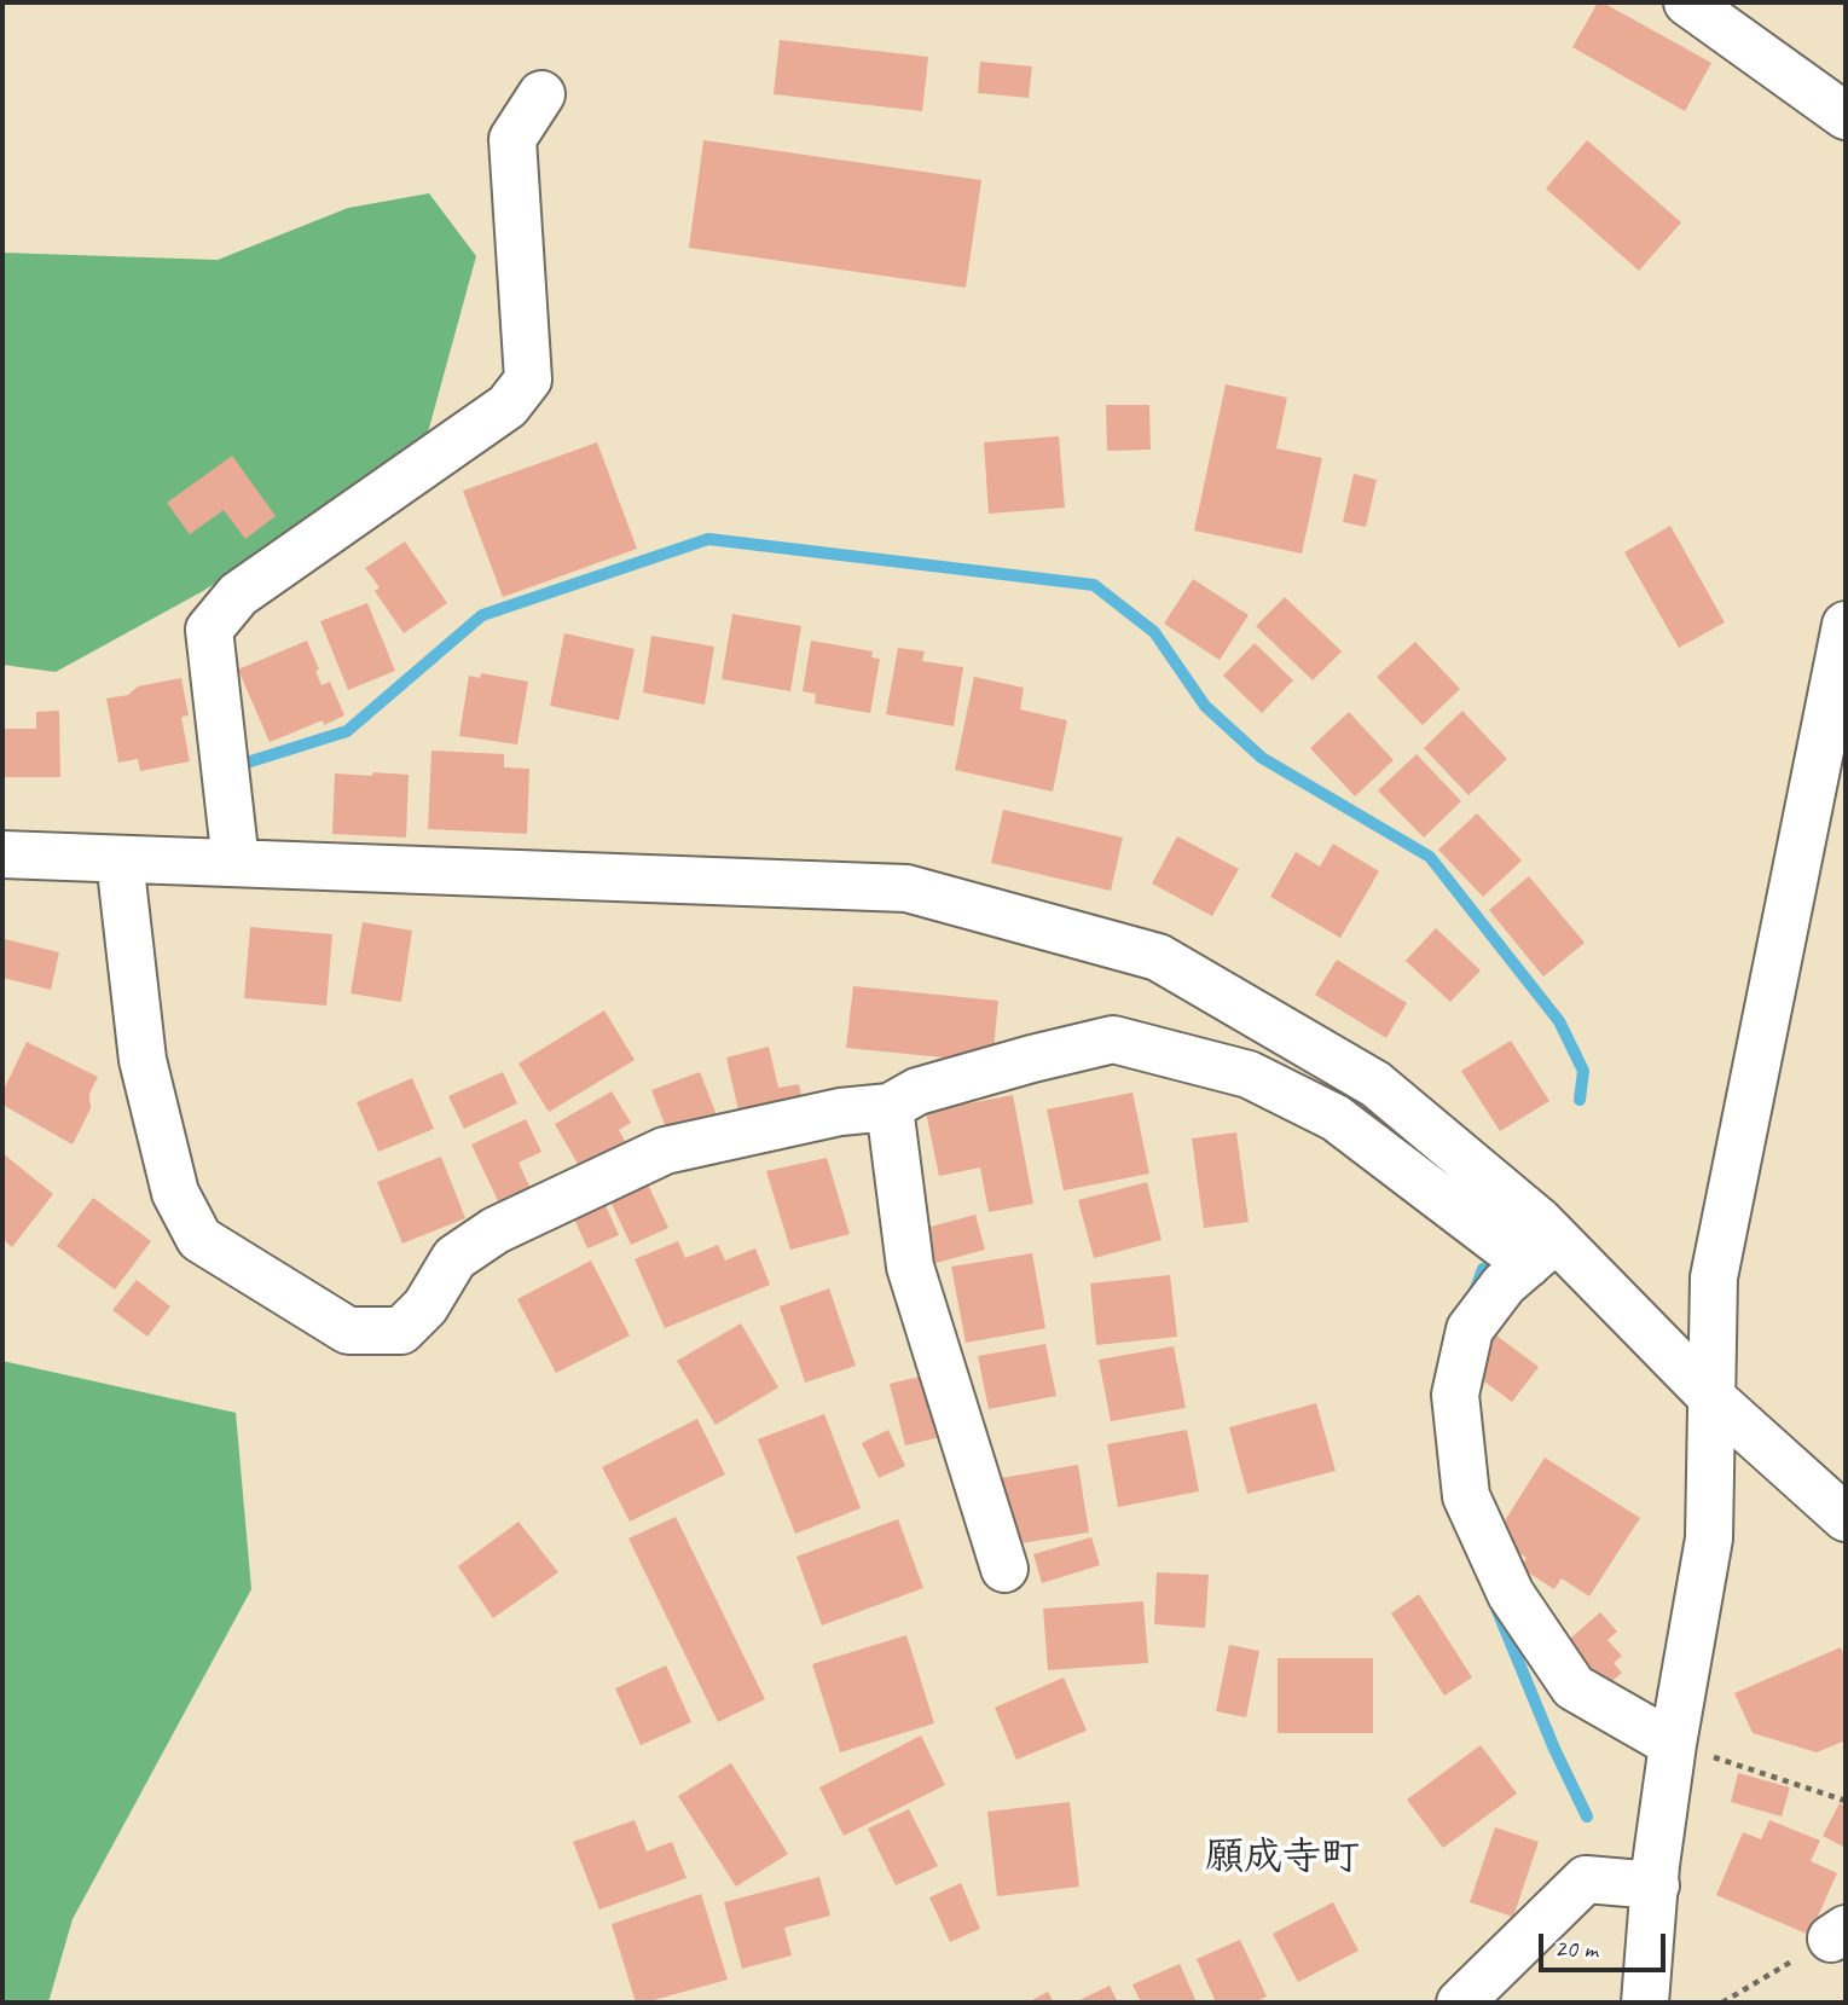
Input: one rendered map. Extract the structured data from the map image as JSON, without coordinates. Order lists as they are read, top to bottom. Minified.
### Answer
{"districts":["願成寺町"],"scale_bar":"20 m"}
